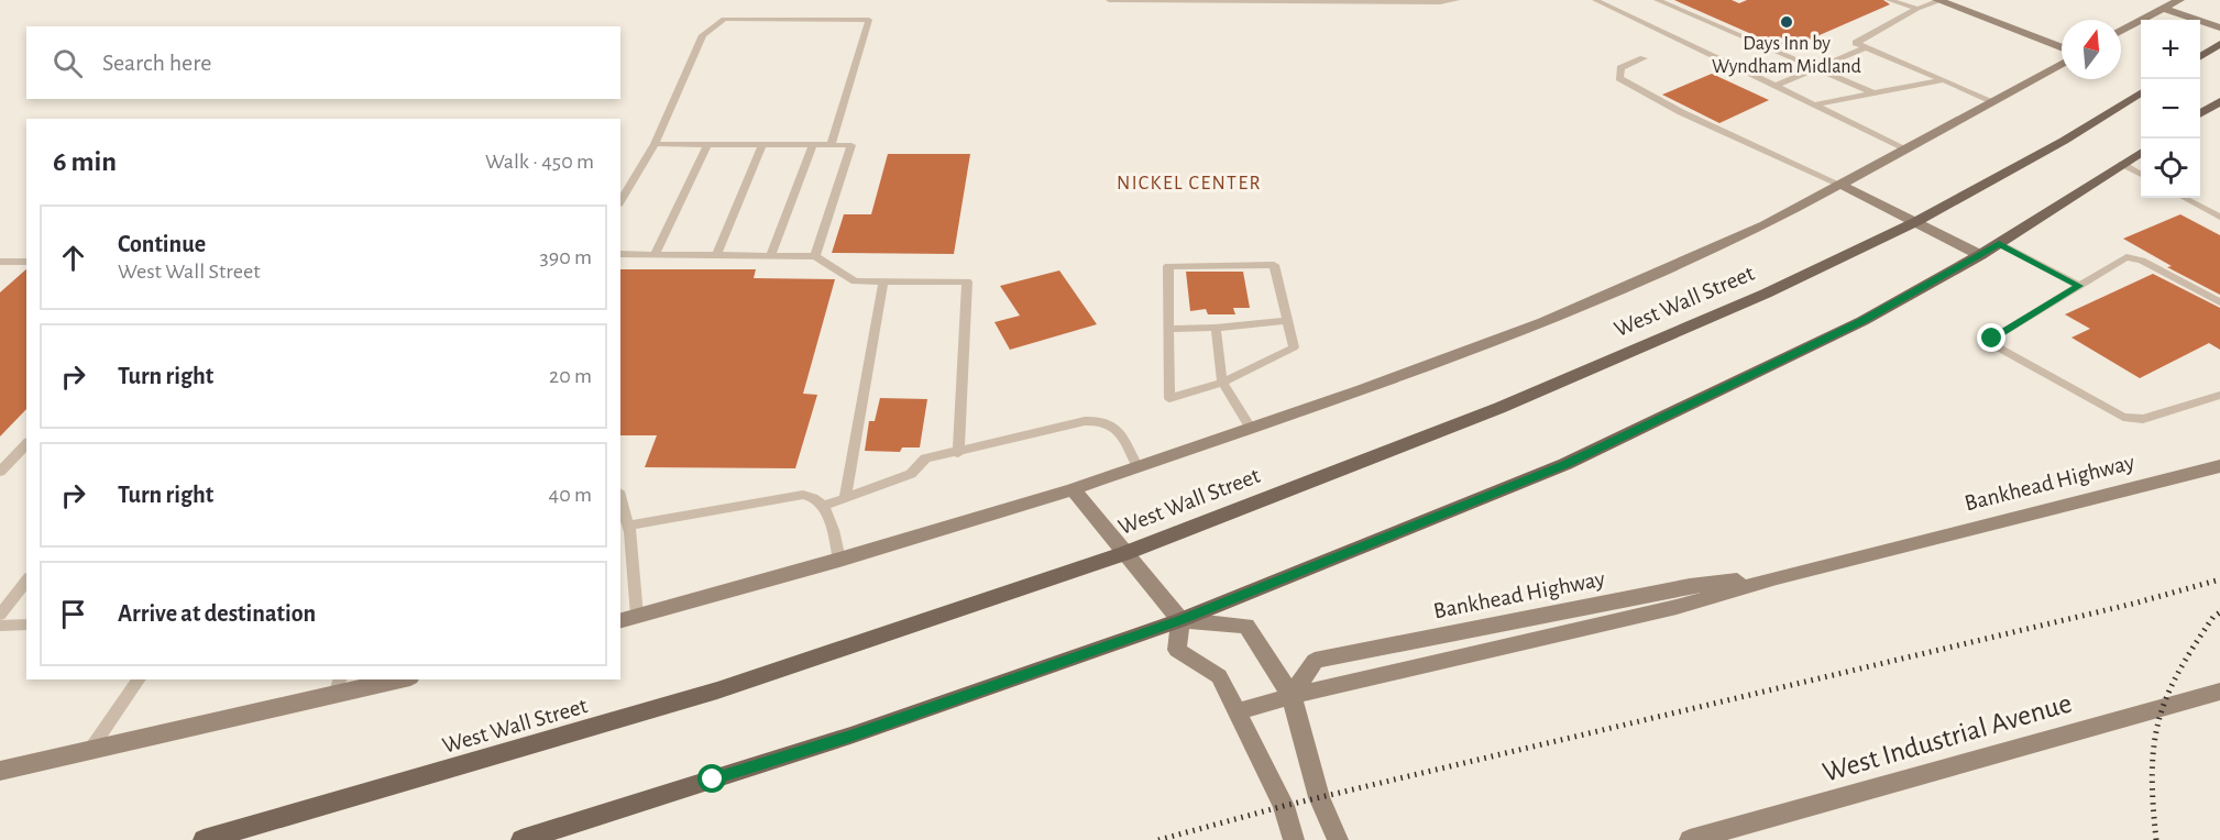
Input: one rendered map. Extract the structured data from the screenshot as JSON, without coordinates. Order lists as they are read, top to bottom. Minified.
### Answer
{"streets":{"main road":["West Wall Street"],"street":["Bankhead Highway","West Industrial Avenue"]},"districts":["NICKEL CENTER"],"places":["Days Inn by Wyndham Midland"],"north":"top","page":{"map_buttons":["+","−"],"search":"Search here","heading":["6 min","Walk · 450 m"],"list":[["Continue","West Wall Street","390 m"],["Turn right","20 m"],["Turn right","40 m"],"Arrive at destination"]}}
